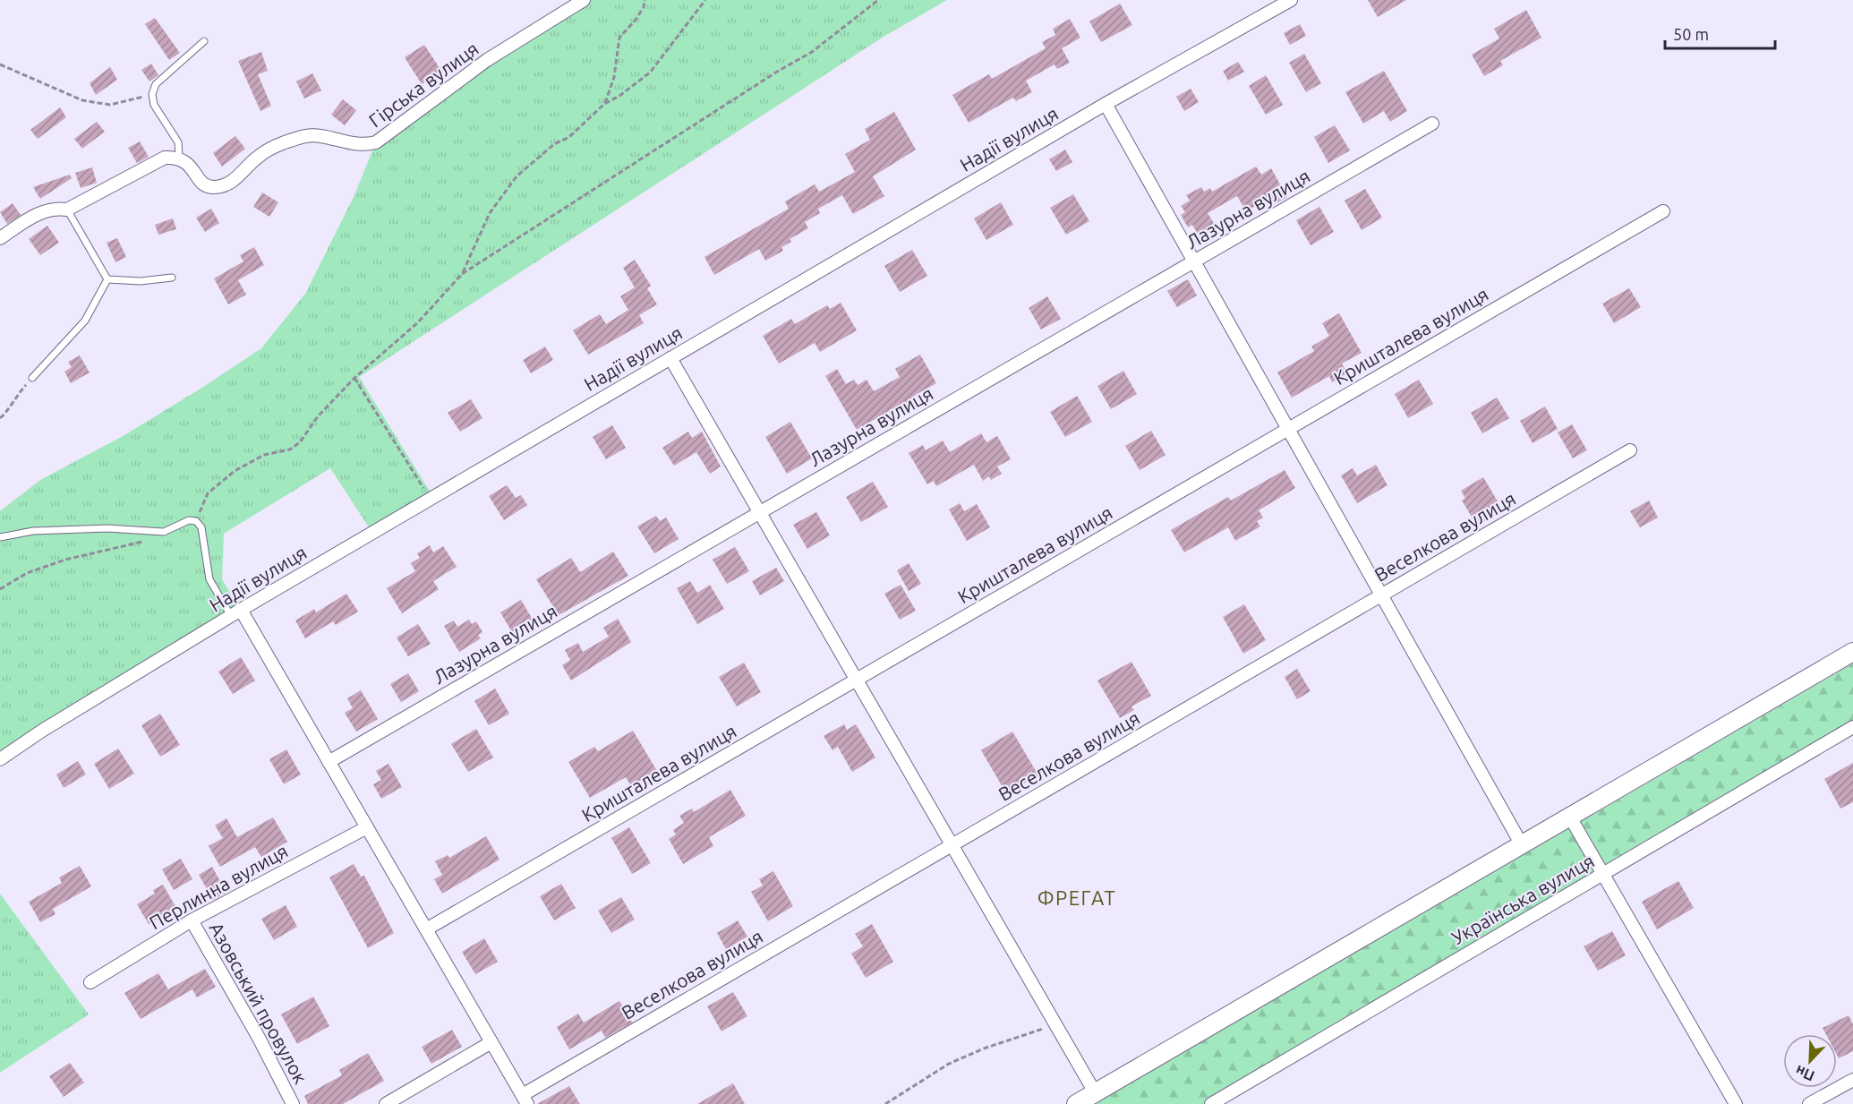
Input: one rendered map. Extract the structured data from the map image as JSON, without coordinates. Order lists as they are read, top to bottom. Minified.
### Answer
{"streets":{"street":["Гірська вулиця","Надії вулиця","Лазурна вулиця","Кришталева вулиця","Веселкова вулиця","Перлинна вулиця","Українська вулиця","Азовський провулок"]},"crossings":[["Перлинна вулиця","Азовський провулок"]],"districts":["ФРЕГАТ"],"scale_bar":"50 m","north":"bottom left"}
